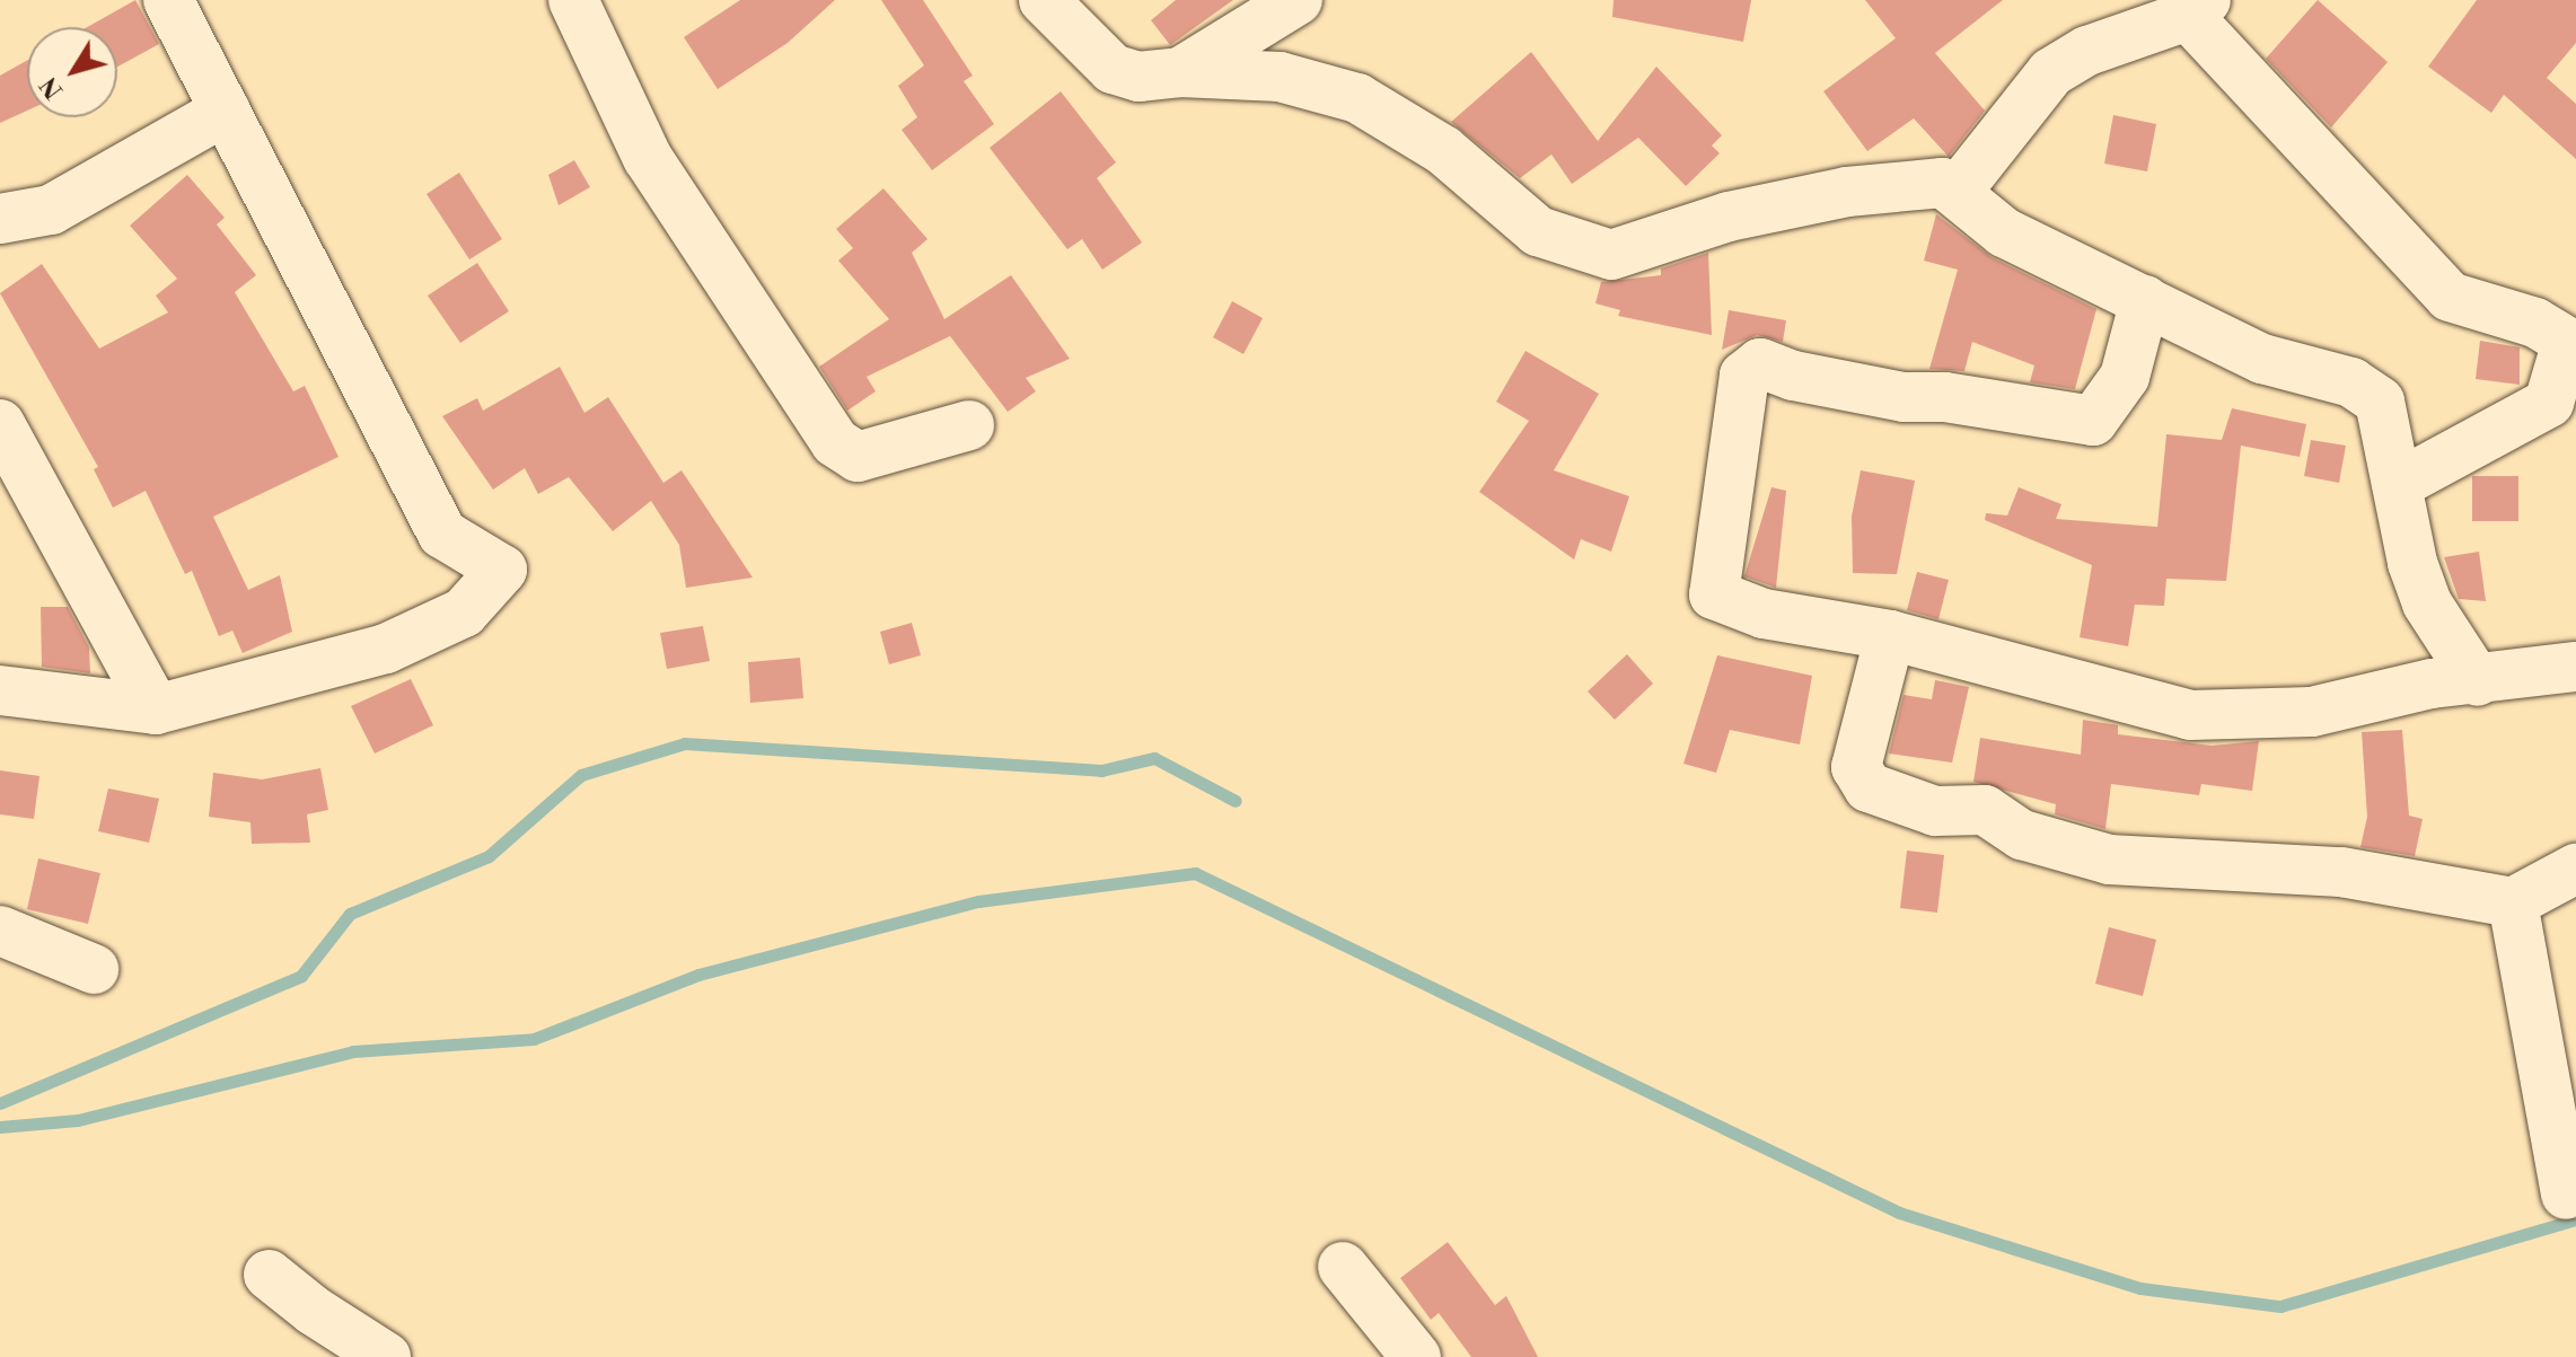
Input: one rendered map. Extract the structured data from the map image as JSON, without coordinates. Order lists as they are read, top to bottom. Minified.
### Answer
{"north":"bottom left"}
